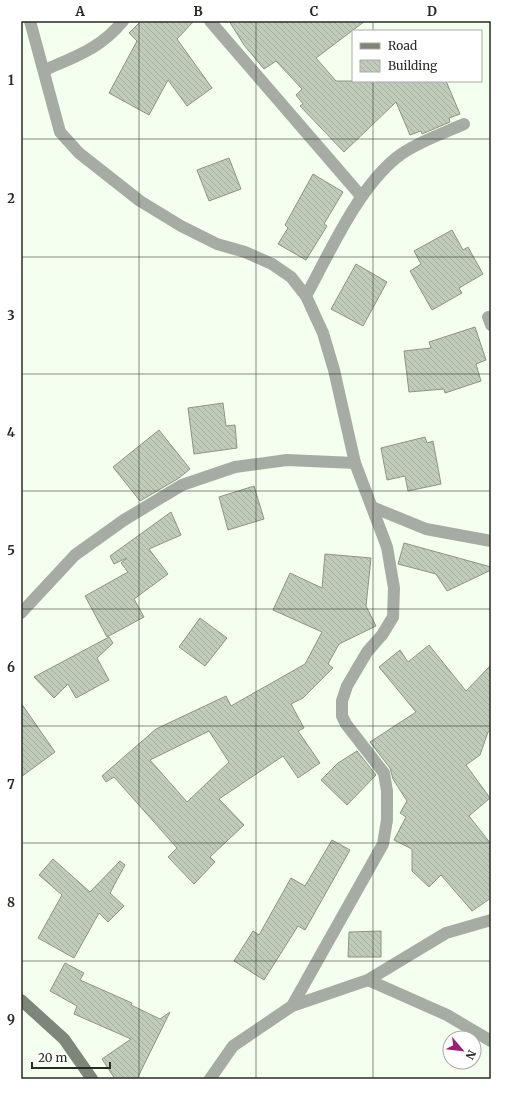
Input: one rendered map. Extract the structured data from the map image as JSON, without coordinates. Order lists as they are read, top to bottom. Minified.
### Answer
{"legend":["Road","Building"],"scale_bar":"20 m","north":"bottom right","grid":{"columns":["A","B","C","D"],"rows":["1","2","3","4","5","6","7","8","9"]}}
